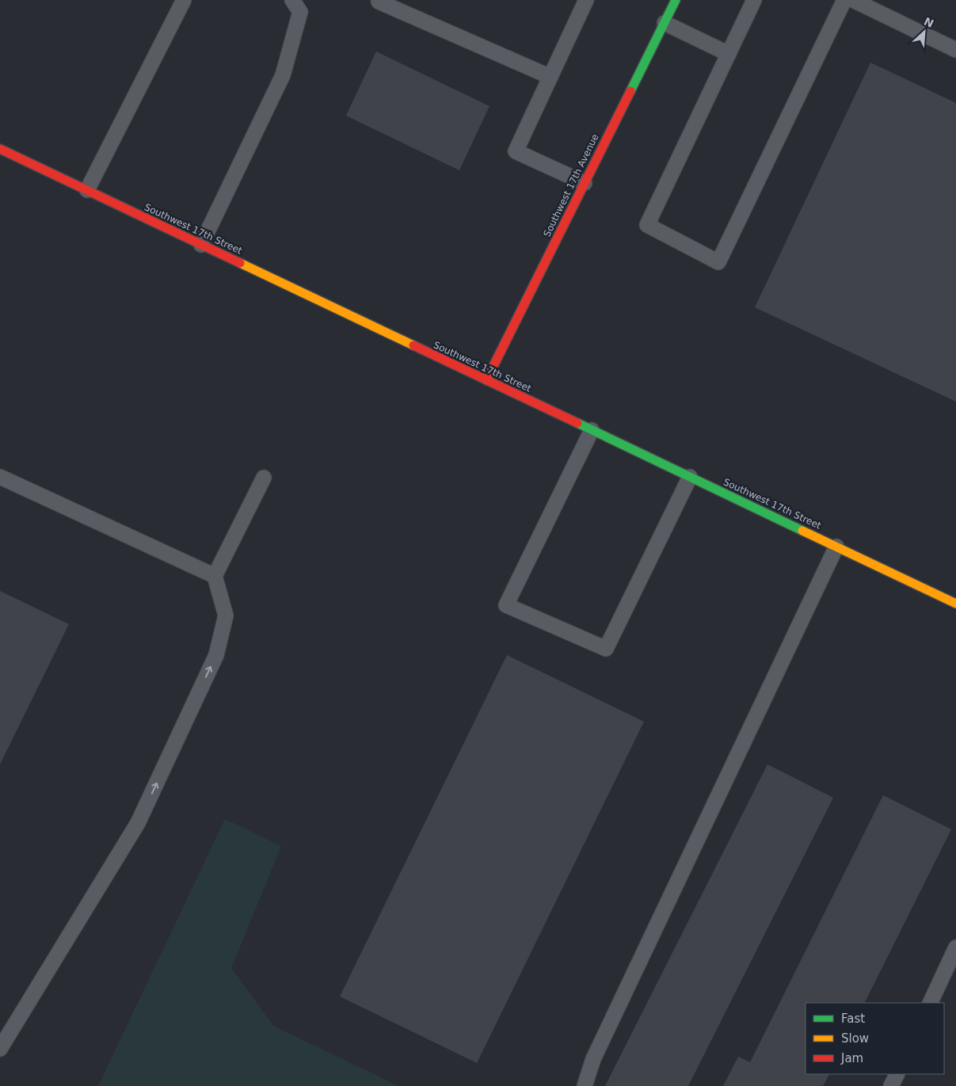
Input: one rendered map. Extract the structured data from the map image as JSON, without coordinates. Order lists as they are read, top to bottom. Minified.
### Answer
{"streets":{"main road":["Southwest 17th Avenue","Southwest 17th Street"]},"crossings":[["Southwest 17th Avenue","Southwest 17th Street"]],"legend":["Fast","Slow","Jam"],"north":"top right"}
